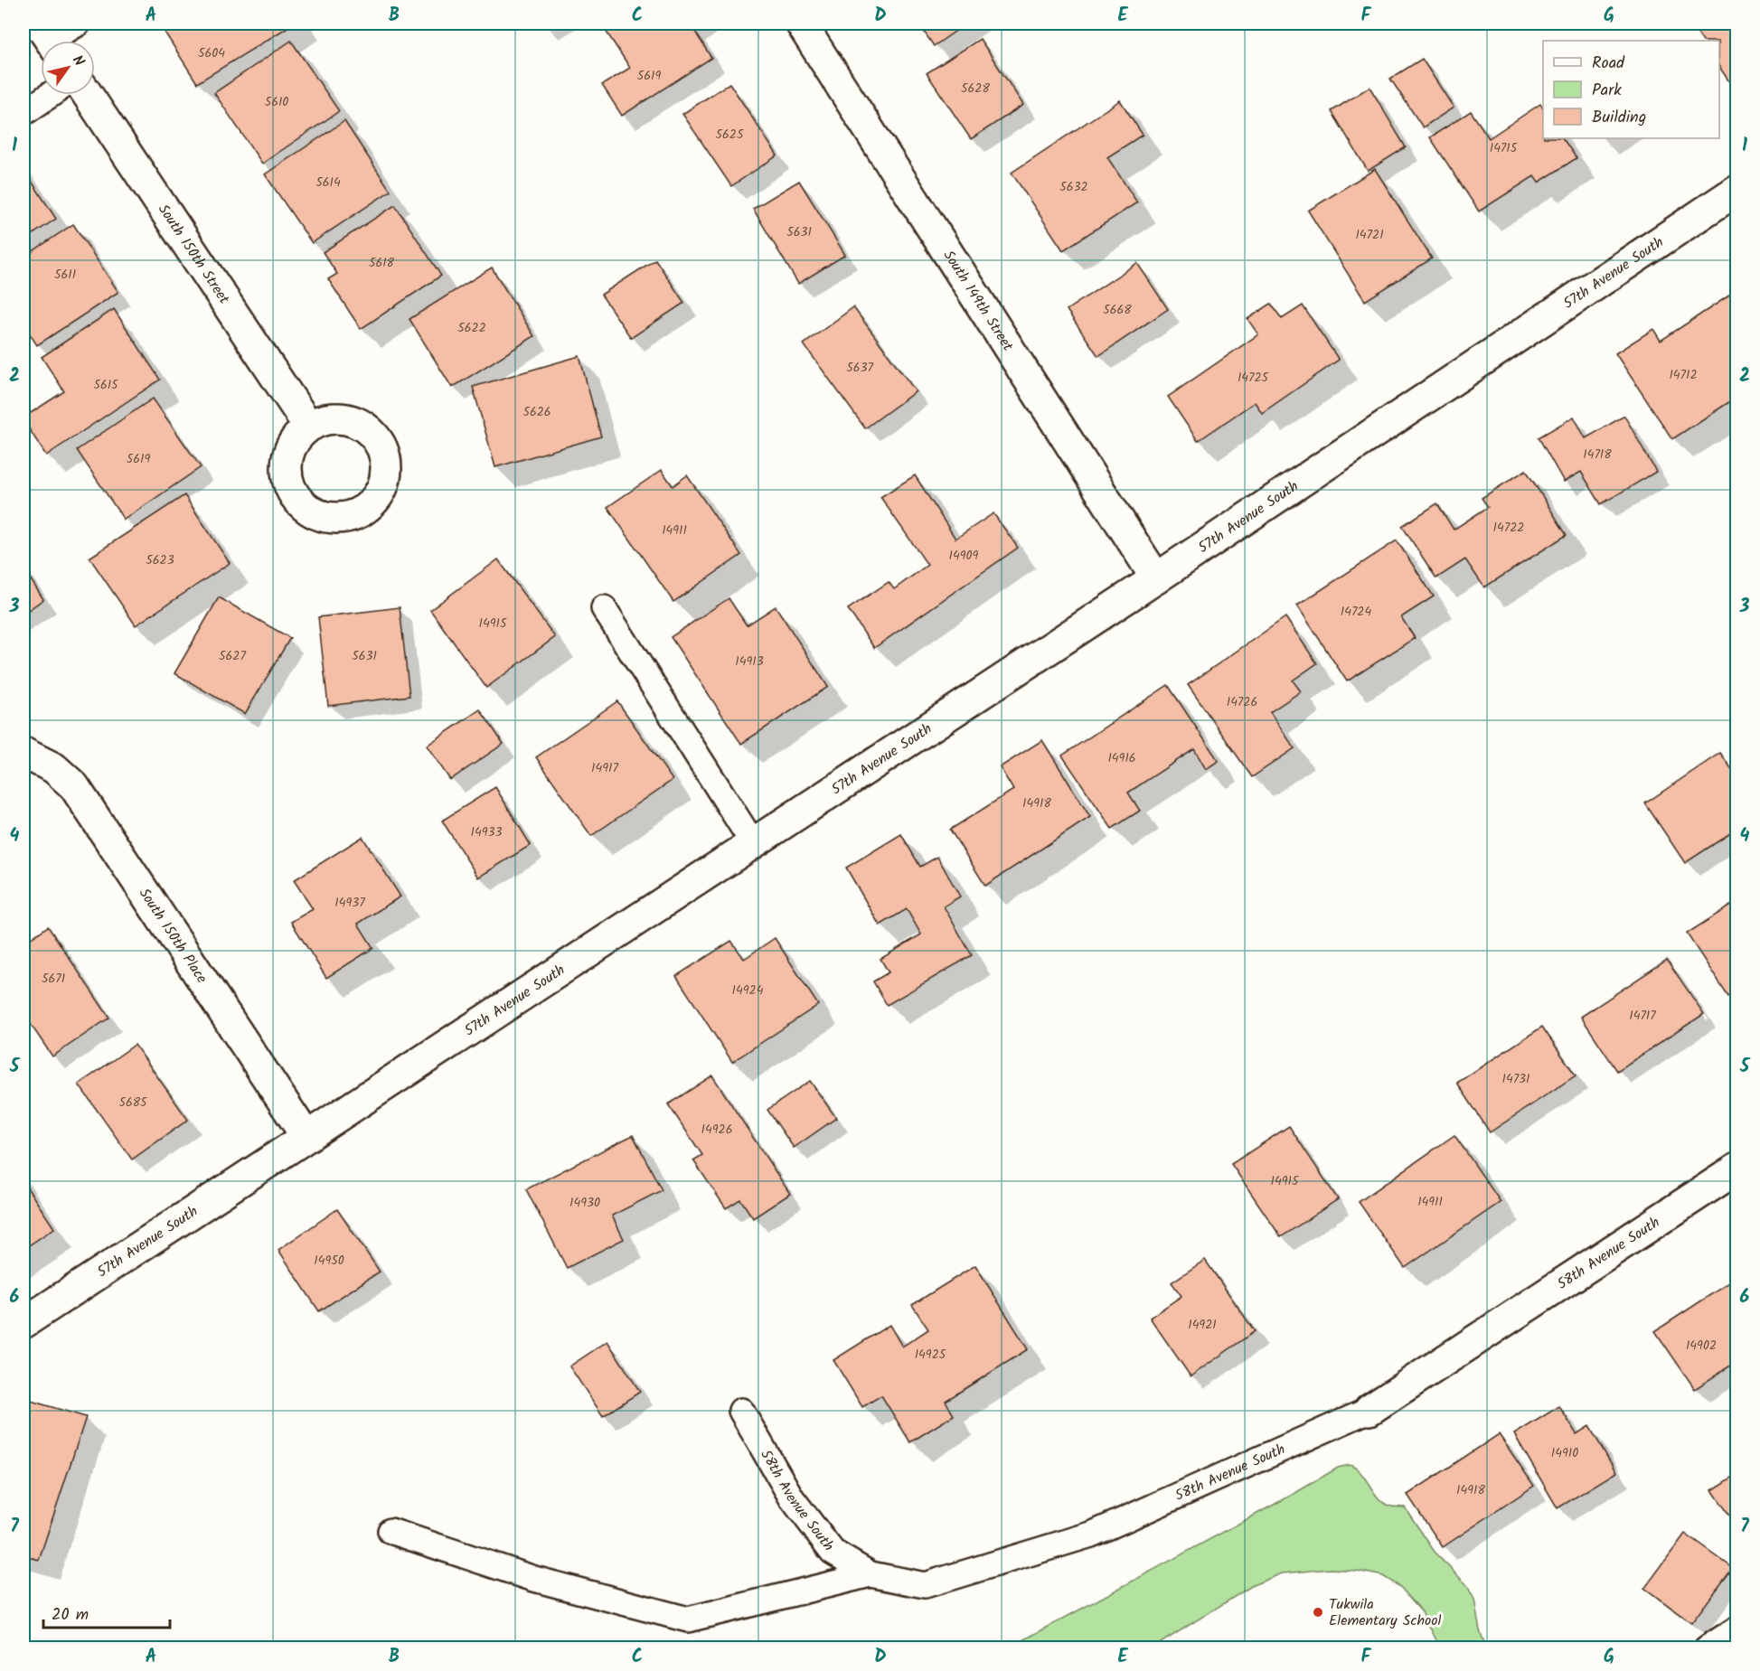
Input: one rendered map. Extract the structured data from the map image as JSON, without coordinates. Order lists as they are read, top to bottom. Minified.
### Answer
{"streets":{"street":["South 150th Street","57th Avenue South","South 149th Street","South 150th Place","58th Avenue South"]},"crossings":[["57th Avenue South","South 149th Street"],["57th Avenue South","South 150th Place"]],"places":["Tukwila Elementary School"],"house_numbers":["5604","5619","5628","5610","5625","14715","5614","5632","5631","14721","5618","5611","5668","5622","5637","14712","14725","5615","5626","14718","5619","14722","14911","14909","5623","14724","14915","5627","5631","14913","14726","14916","14917","14918","14933","14937","5671","14924","14717","14731","5685","14926","14915","14911","14930","14950","14921","14902","14925","14910","14918"],"legend":["Road","Park","Building"],"scale_bar":"20 m","north":"top right","grid":{"columns":["A","B","C","D","E","F","G"],"rows":["1","2","3","4","5","6","7"]}}
